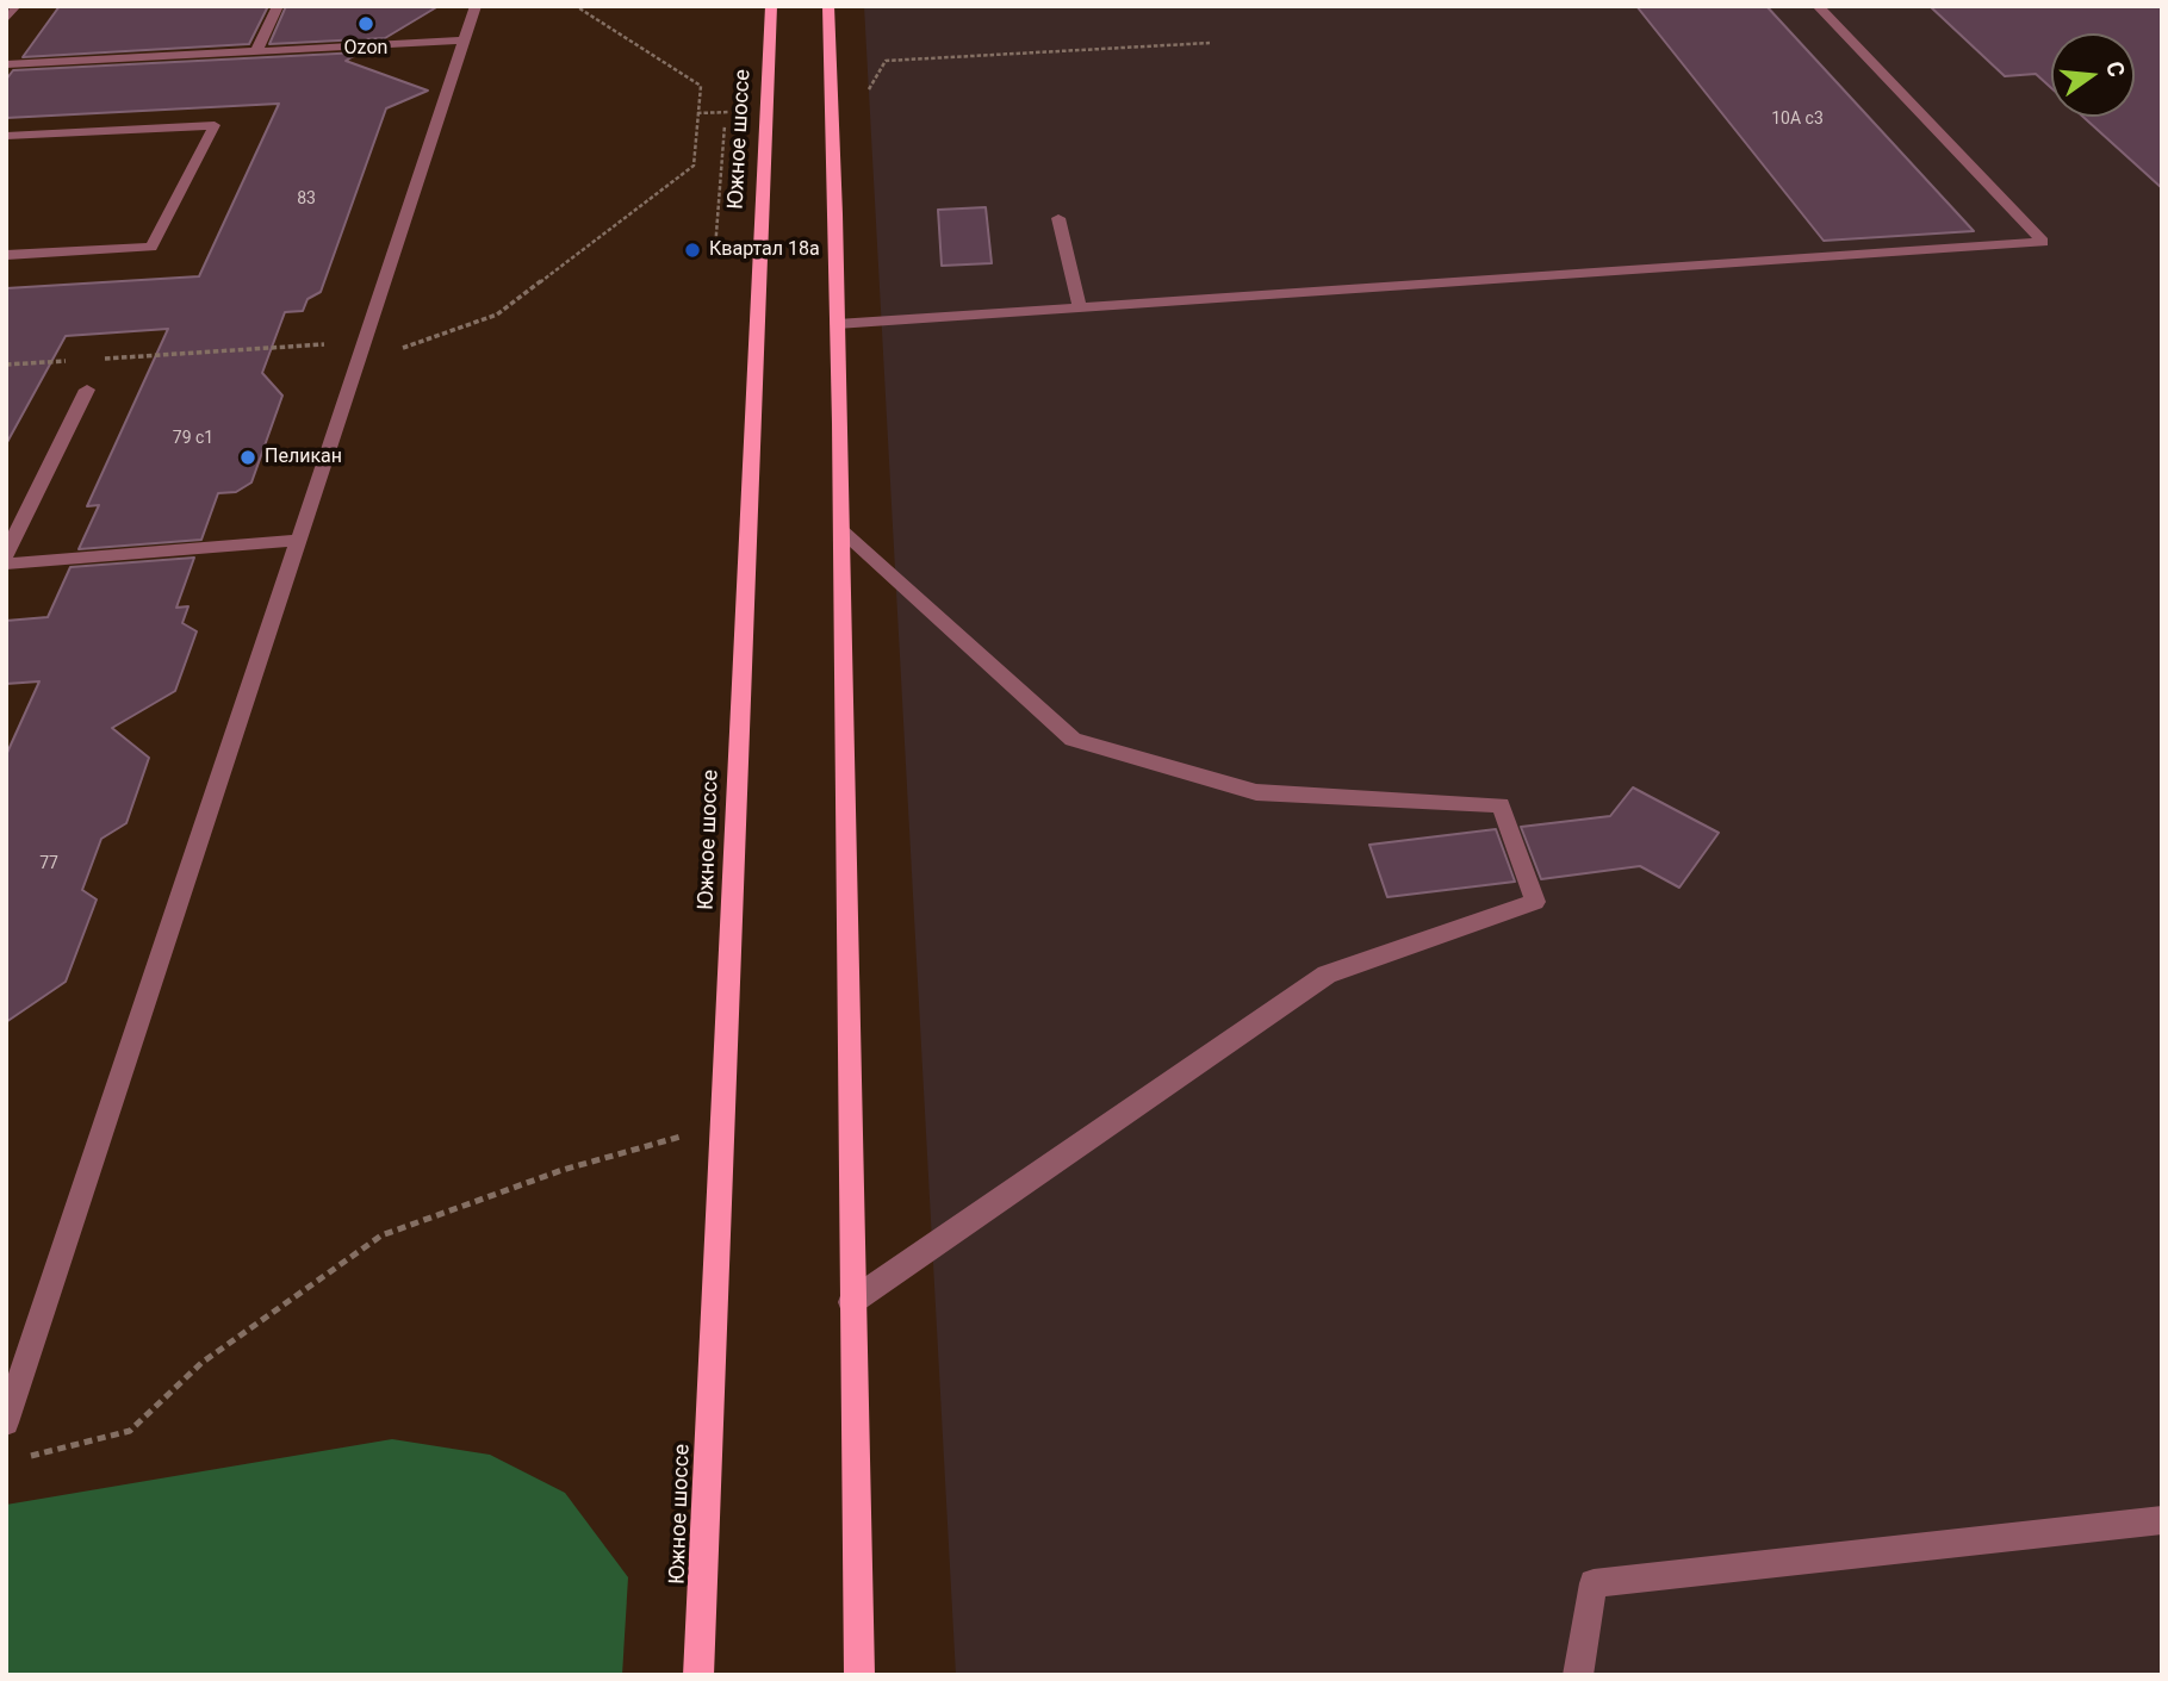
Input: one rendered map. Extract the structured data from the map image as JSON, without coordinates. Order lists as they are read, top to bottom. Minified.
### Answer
{"streets":{"main road":["Южное шоссе"]},"places":["Ozon","Квартал 18а","Пеликан"],"house_numbers":["10А с3","83","79 с1","77"],"north":"right"}
